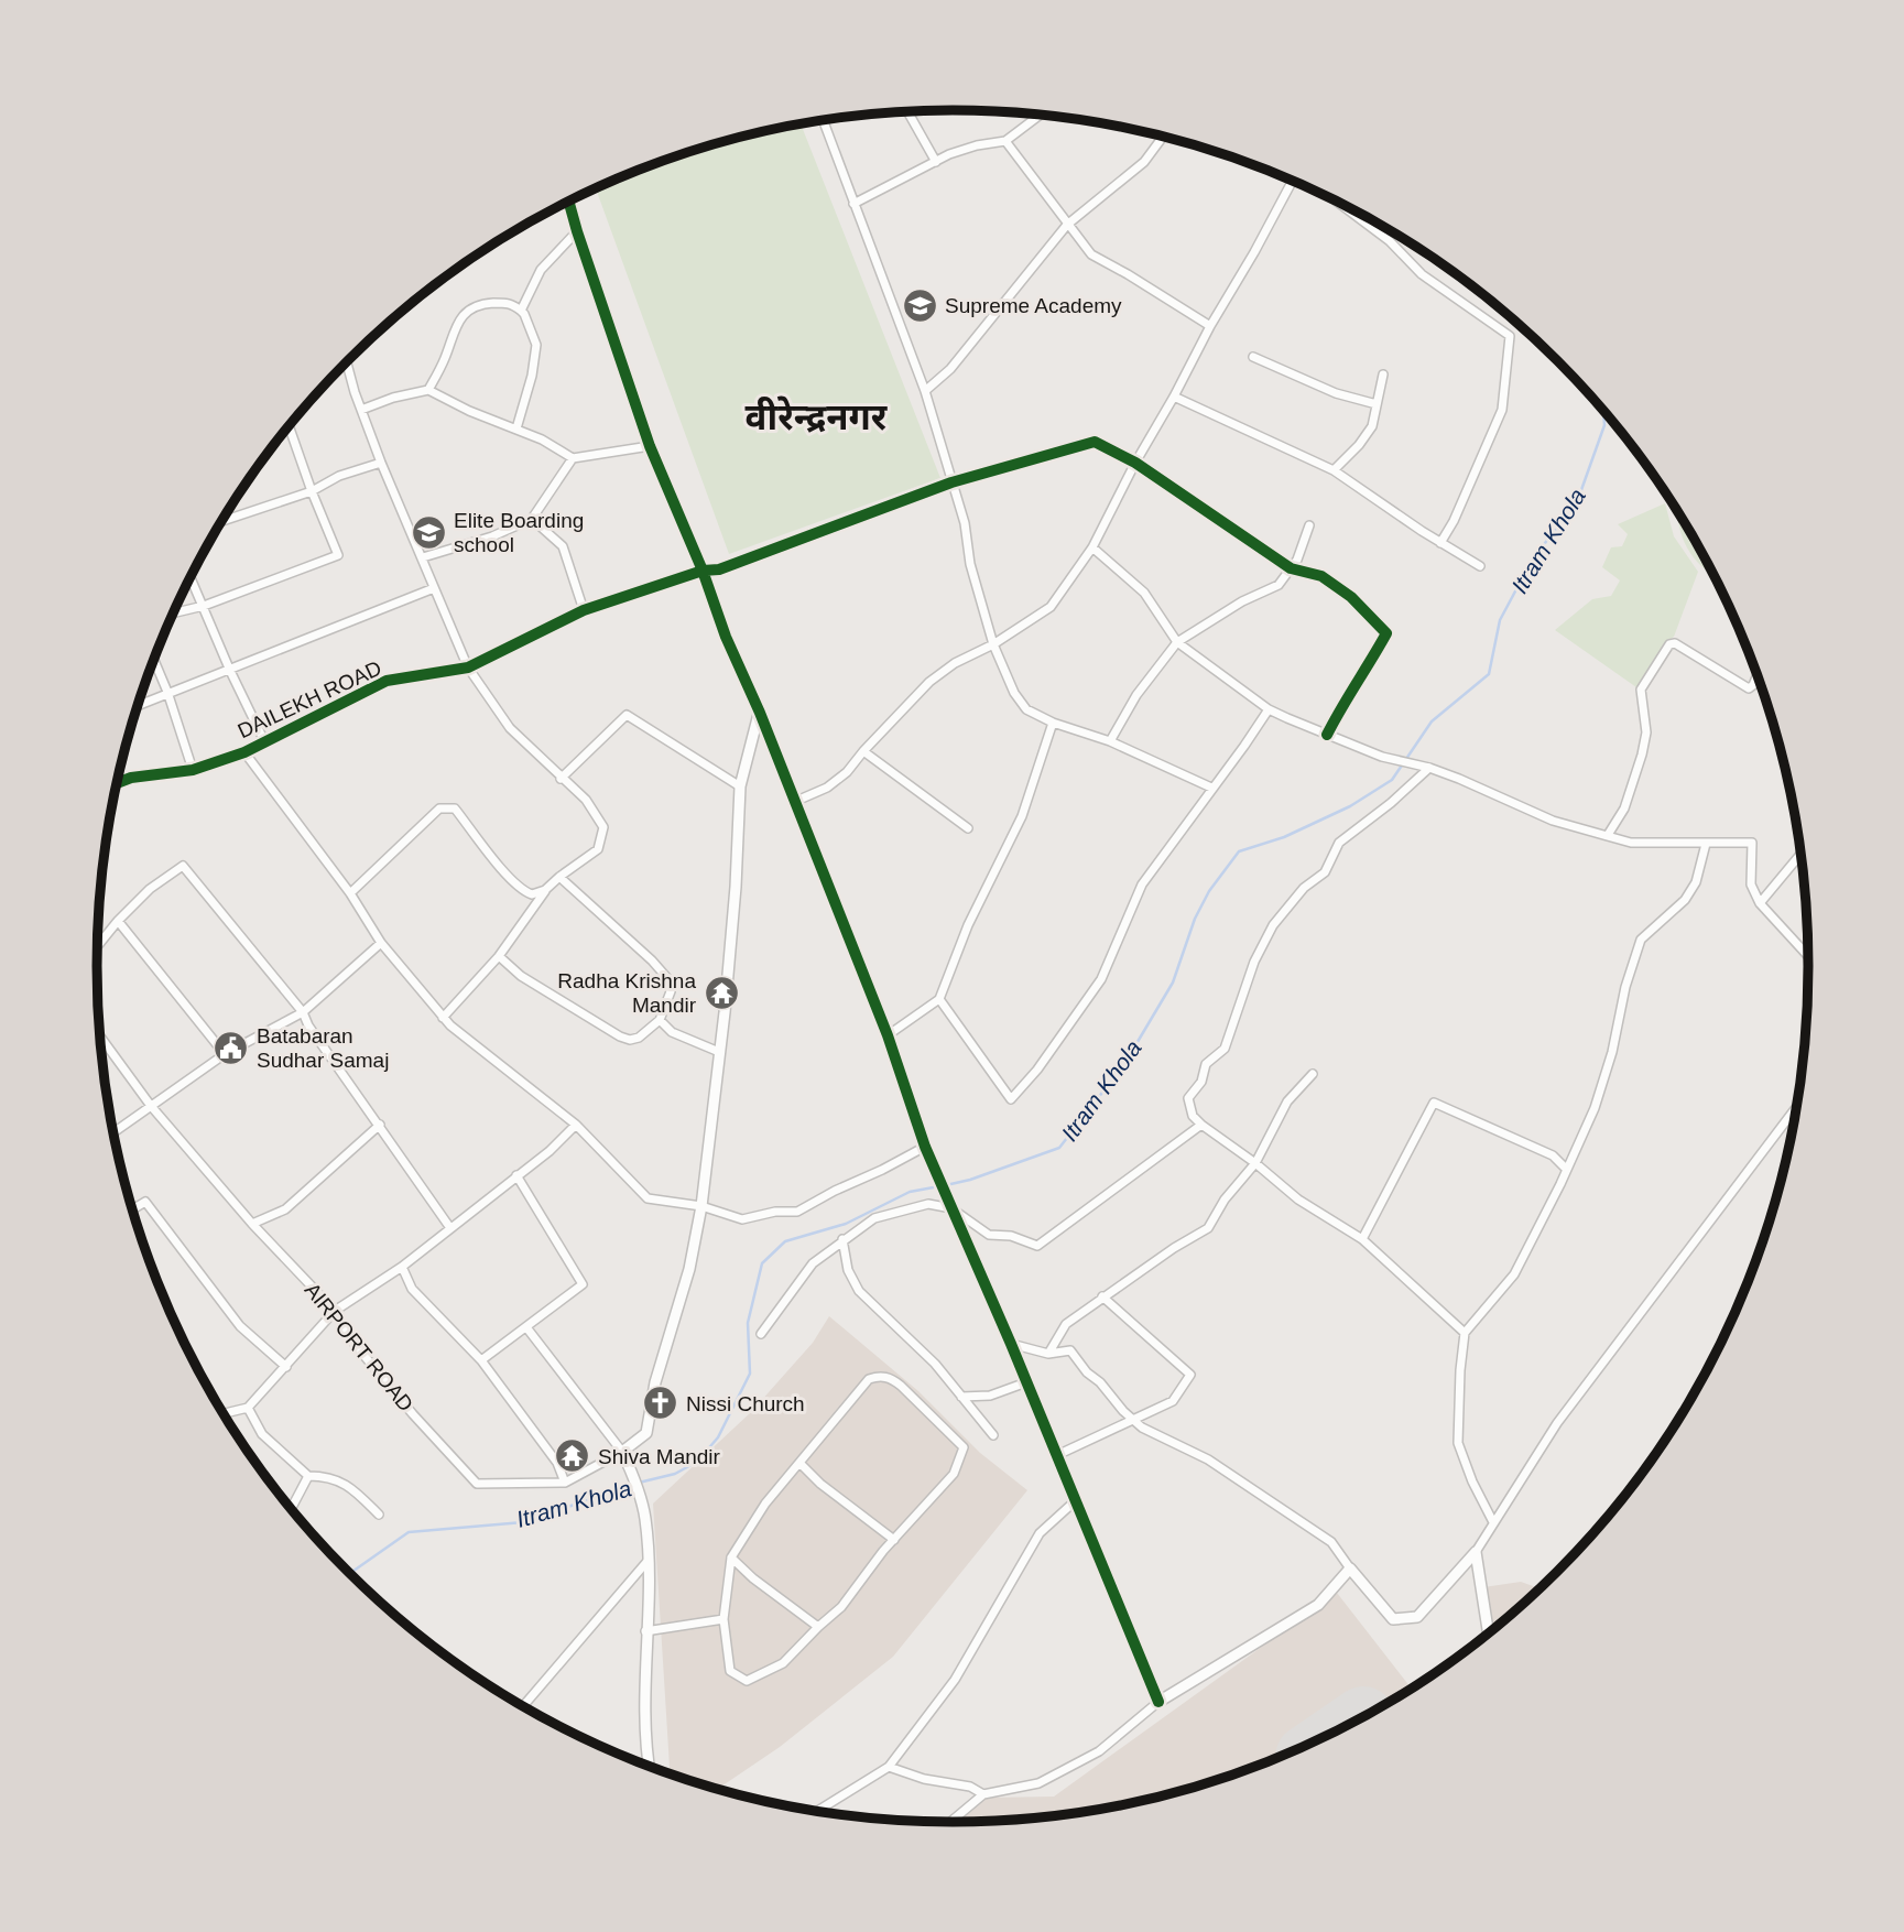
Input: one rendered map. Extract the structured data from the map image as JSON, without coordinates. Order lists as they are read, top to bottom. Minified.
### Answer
{"streets":{"street":["DAILEKH ROAD","AIRPORT ROAD"]},"districts":["वीरेन्द्रनगर"],"water":["Itram Khola"],"places":{"school or university":["Supreme Academy","Elite Boarding school"],"temple":["Radha Krishna Mandir","Shiva Mandir"],"public building":["Batabaran Sudhar Samaj"],"church":["Nissi Church"]}}
